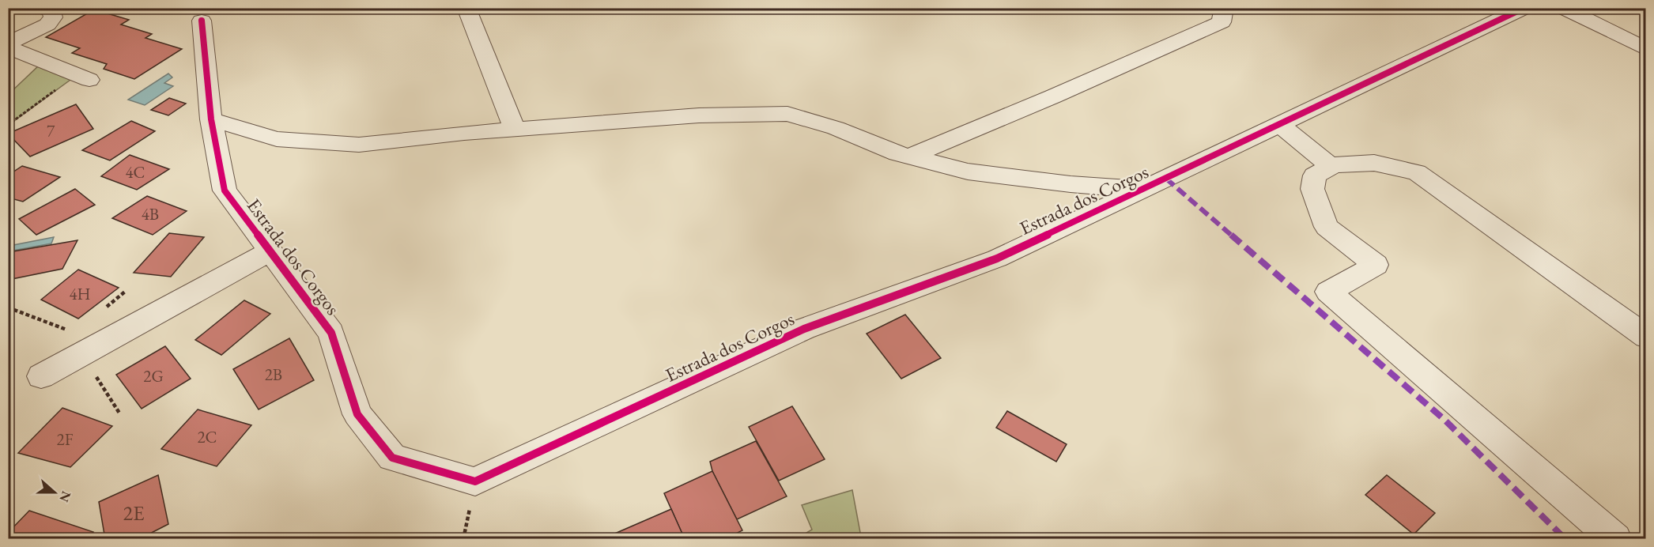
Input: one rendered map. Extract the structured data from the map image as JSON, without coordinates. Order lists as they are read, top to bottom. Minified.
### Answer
{"streets":{"street":["Estrada dos Corgos"]},"house_numbers":["7","4C","4B","4H","2B","2G","2C","2F","2E"],"north":"right"}
